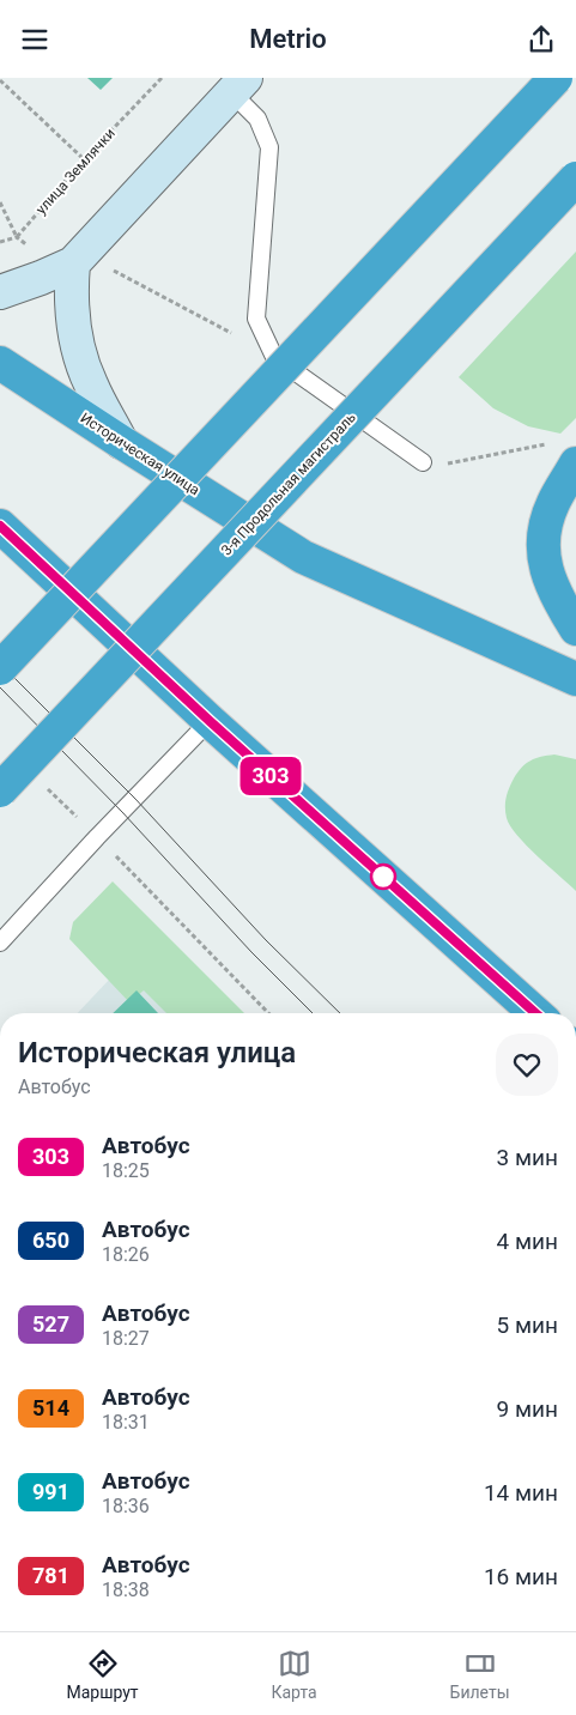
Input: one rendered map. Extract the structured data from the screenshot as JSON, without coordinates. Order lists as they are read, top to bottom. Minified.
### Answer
{"streets":{"highway":["Историческая улица","3-я Продольная магистраль"],"path":["улица Землячки"]},"lines":["bus line 303"],"page":{"header":"Metrio","on_map":"303","heading":["Историческая улица","Автобус"],"list":[{"mark":"303","name":"Автобус","note":"18:25","value":"3 мин"},{"mark":"650","name":"Автобус","note":"18:26","value":"4 мин"},{"mark":"527","name":"Автобус","note":"18:27","value":"5 мин"},{"mark":"514","name":"Автобус","note":"18:31","value":"9 мин"},{"mark":"991","name":"Автобус","note":"18:36","value":"14 мин"},{"mark":"781","name":"Автобус","note":"18:38","value":"16 мин"}],"tabs":["Маршрут","Карта","Билеты"]}}
